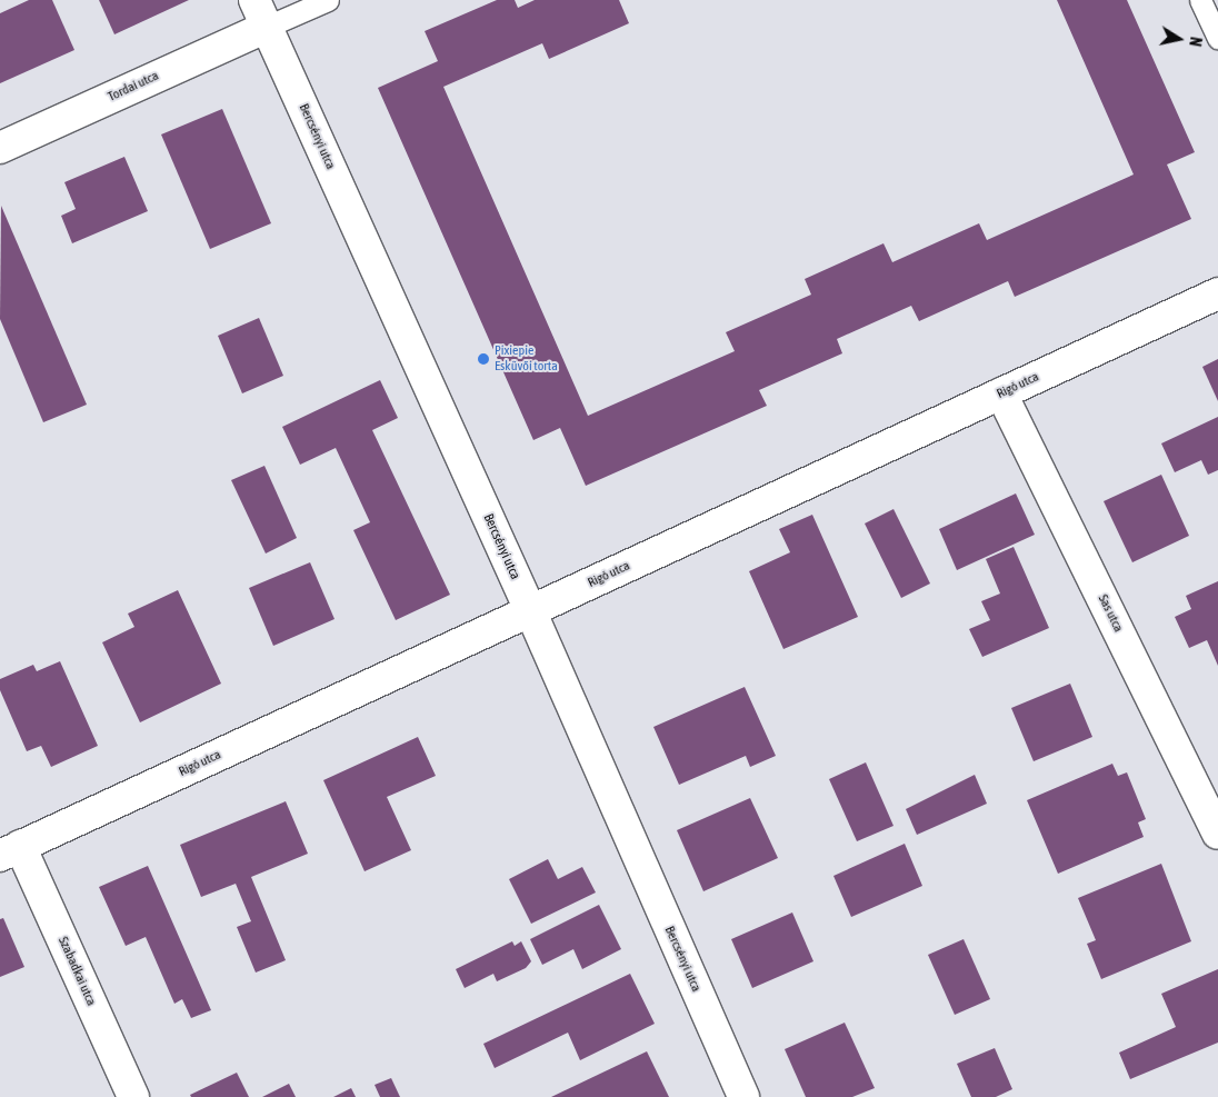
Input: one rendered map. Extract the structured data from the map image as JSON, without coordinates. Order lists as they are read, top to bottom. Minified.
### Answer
{"streets":{"street":["Tordai utca","Bercsényi utca","Rigó utca","Sas utca","Szabadkai utca"]},"crossings":[["Tordai utca","Bercsényi utca"],["Bercsényi utca","Rigó utca"],["Rigó utca","Sas utca"],["Rigó utca","Szabadkai utca"]],"places":["Pixiepie Esküvői torta"],"north":"right"}
